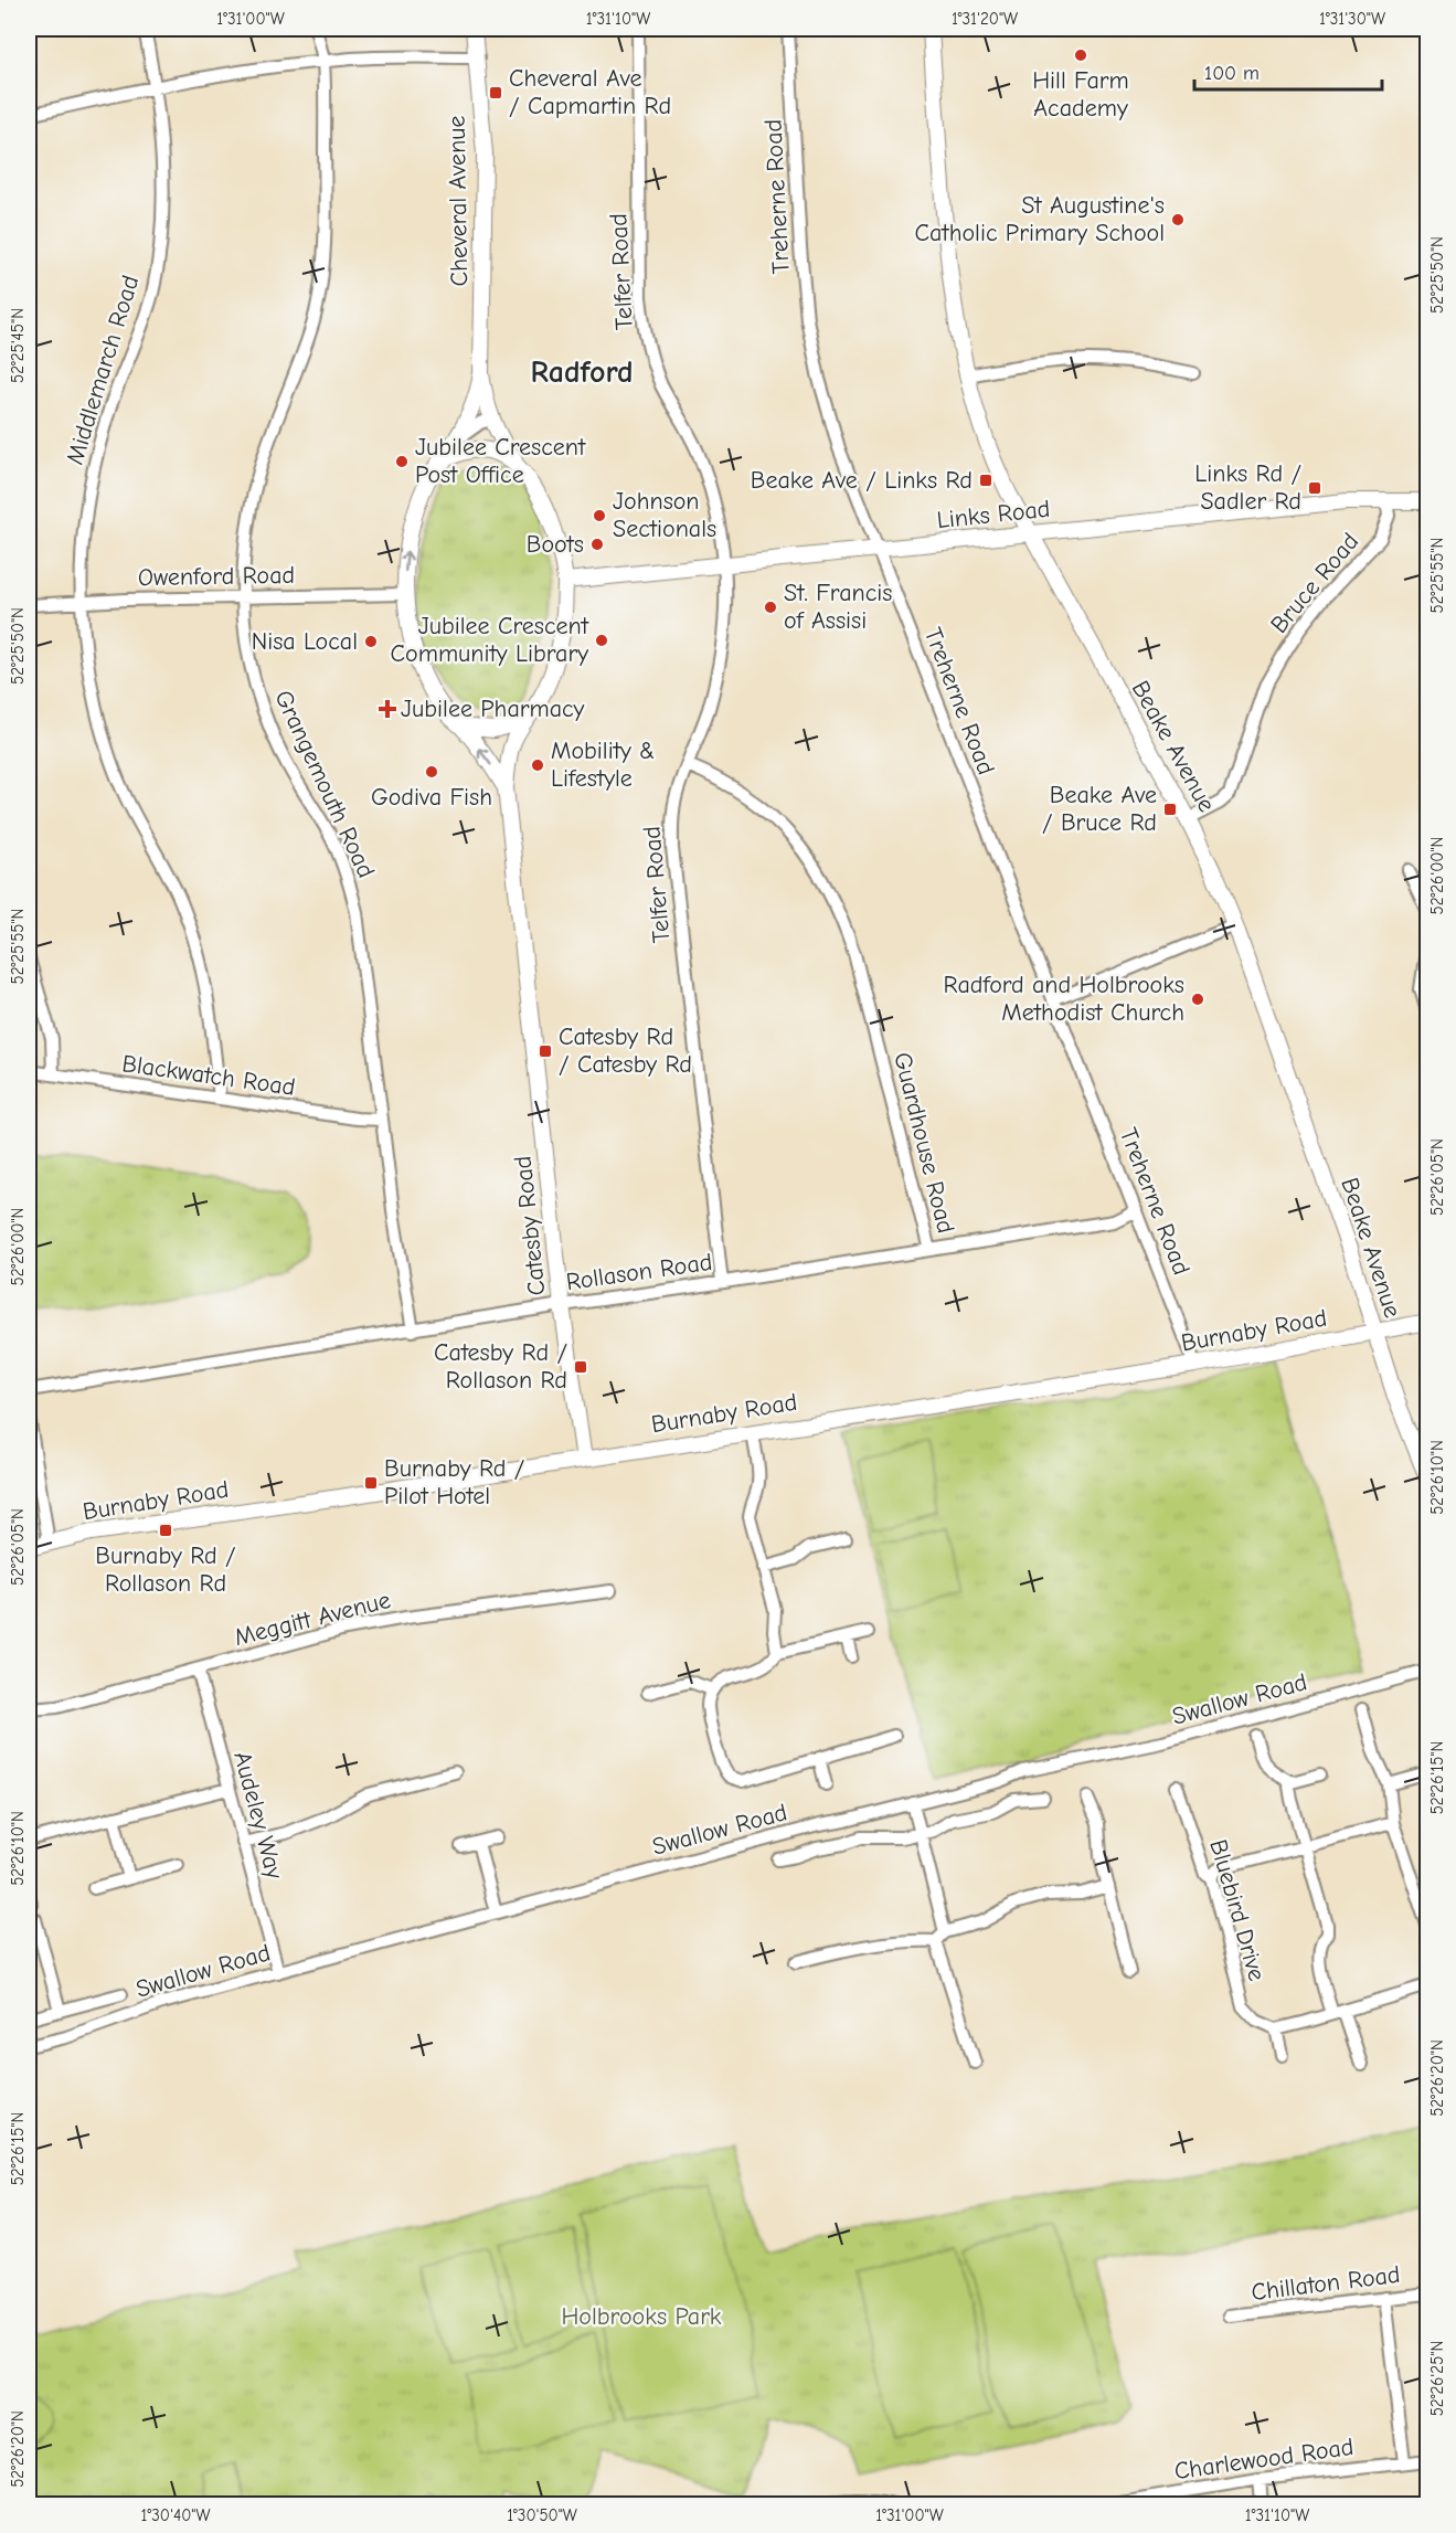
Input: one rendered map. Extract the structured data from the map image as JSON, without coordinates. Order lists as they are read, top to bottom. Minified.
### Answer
{"streets":{"street":["Treherne Road","Cheveral Avenue","Telfer Road","Middlemarch Road","Links Road","Owenford Road","Bruce Road","Beake Avenue","Grangemouth Road","Blackwatch Road","Guardhouse Road","Catesby Road","Rollason Road","Burnaby Road","Meggitt Avenue","Swallow Road","Audeley Way","Bluebird Drive","Chillaton Road","Charlewood Road"]},"crossings":[["Treherne Road","Links Road"],["Treherne Road","Rollason Road"],["Treherne Road","Burnaby Road"],["Cheveral Avenue","Links Road"],["Cheveral Avenue","Owenford Road"],["Cheveral Avenue","Catesby Road"],["Telfer Road","Links Road"],["Telfer Road","Guardhouse Road"],["Telfer Road","Rollason Road"],["Middlemarch Road","Owenford Road"],["Middlemarch Road","Blackwatch Road"],["Links Road","Owenford Road"],["Links Road","Bruce Road"],["Links Road","Beake Avenue"],["Links Road","Catesby Road"],["Owenford Road","Grangemouth Road"],["Owenford Road","Catesby Road"],["Bruce Road","Beake Avenue"],["Beake Avenue","Burnaby Road"],["Grangemouth Road","Blackwatch Road"],["Grangemouth Road","Rollason Road"],["Guardhouse Road","Rollason Road"],["Catesby Road","Rollason Road"],["Catesby Road","Burnaby Road"],["Meggitt Avenue","Audeley Way"],["Swallow Road","Audeley Way"]],"districts":["Radford"],"parks":["Holbrooks Park"],"places":{"other":["Hill Farm Academy","St Augustine's Catholic Primary School","Jubilee Crescent Post Office","Johnson Sectionals","Boots","St. Francis of Assisi","Jubilee Crescent Community Library","Nisa Local","Mobility & Lifestyle","Godiva Fish","Radford and Holbrooks Methodist Church"],"transit":["Cheveral Ave / Capmartin Rd","Beake Ave / Links Rd","Links Rd / Sadler Rd","Beake Ave / Bruce Rd","Catesby Rd / Catesby Rd","Catesby Rd / Rollason Rd","Burnaby Rd / Pilot Hotel","Burnaby Rd / Rollason Rd"],"health":["Jubilee Pharmacy"]},"scale_bar":"100 m","coordinates":["1°31'00\"W","1°31'10\"W","1°31'20\"W","1°31'30\"W","52°25'50\"N","52°25'45\"N","52°25'55\"N","52°26'00\"N","52°26'05\"N","52°26'10\"N","52°26'15\"N","52°26'20\"N","52°26'25\"N","1°30'40\"W","1°30'50\"W"]}
